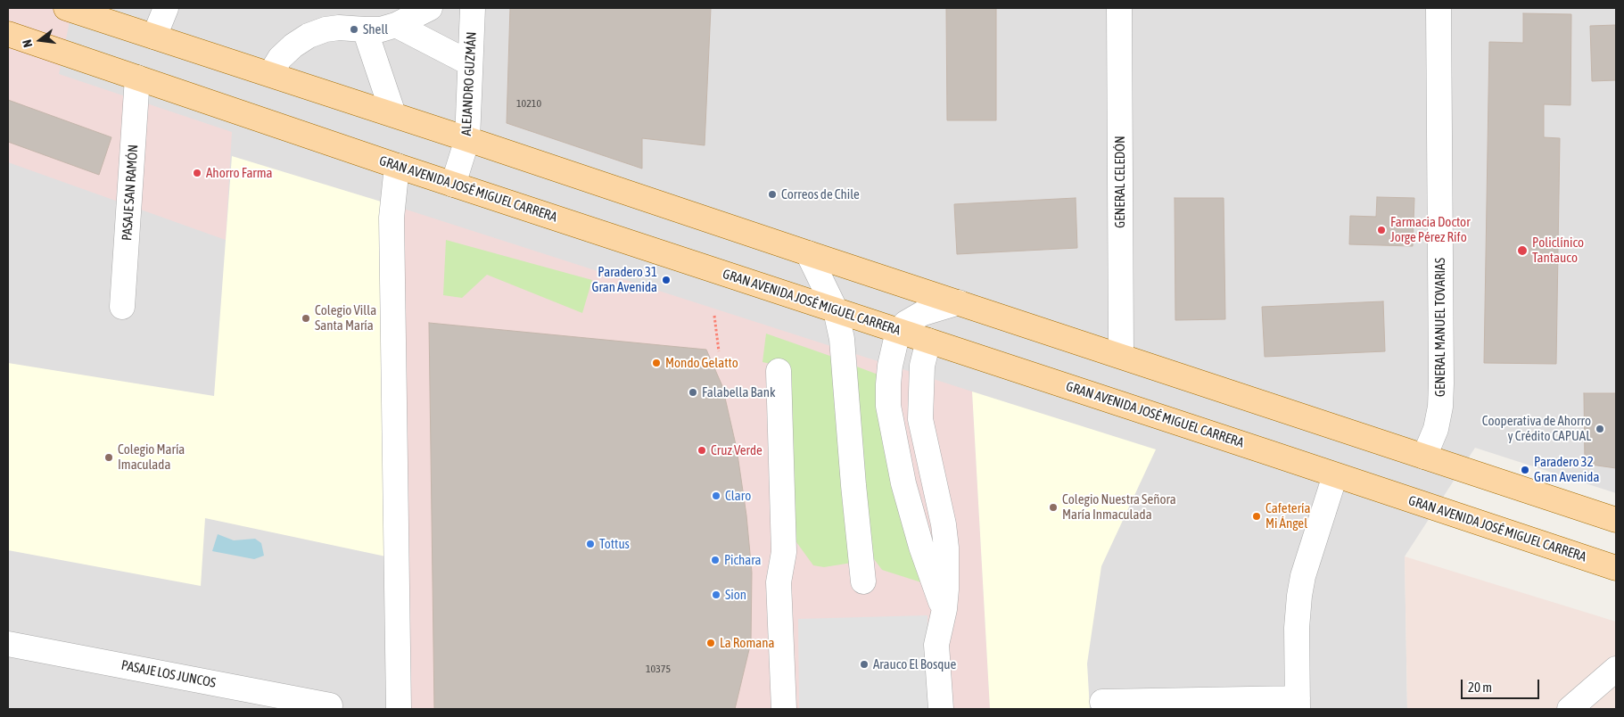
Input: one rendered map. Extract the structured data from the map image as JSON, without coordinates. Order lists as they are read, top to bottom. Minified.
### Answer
{"streets":{"main road":["GRAN AVENIDA JOSÉ MIGUEL CARRERA"],"street":["ALEJANDRO GUZMÁN","GENERAL CELEDÓN","PASAJE SAN RAMÓN","GENERAL MANUEL TOVARIAS","PASAJE LOS JUNCOS"]},"crossings":[["ALEJANDRO GUZMÁN","GRAN AVENIDA JOSÉ MIGUEL CARRERA"],["GRAN AVENIDA JOSÉ MIGUEL CARRERA","PASAJE SAN RAMÓN"]],"places":["Shell","Ahorro Farma","Correos de Chile","Farmacia Doctor Jorge Pérez Rifo","Policlínico Tantauco","Paradero 31 Gran Avenida","Colegio Villa Santa María","Mondo Gelatto","Falabella Bank","Cooperativa de Ahorro y Crédito CAPUAL","Cruz Verde","Colegio María Imaculada","Paradero 32 Gran Avenida","Claro","Colegio Nuestra Señora María Inmaculada","Cafetería Mi Ángel","Tottus","Pichara","Sion","La Romana","Arauco El Bosque"],"house_numbers":["10210","10375"],"scale_bar":"20 m","north":"left"}
